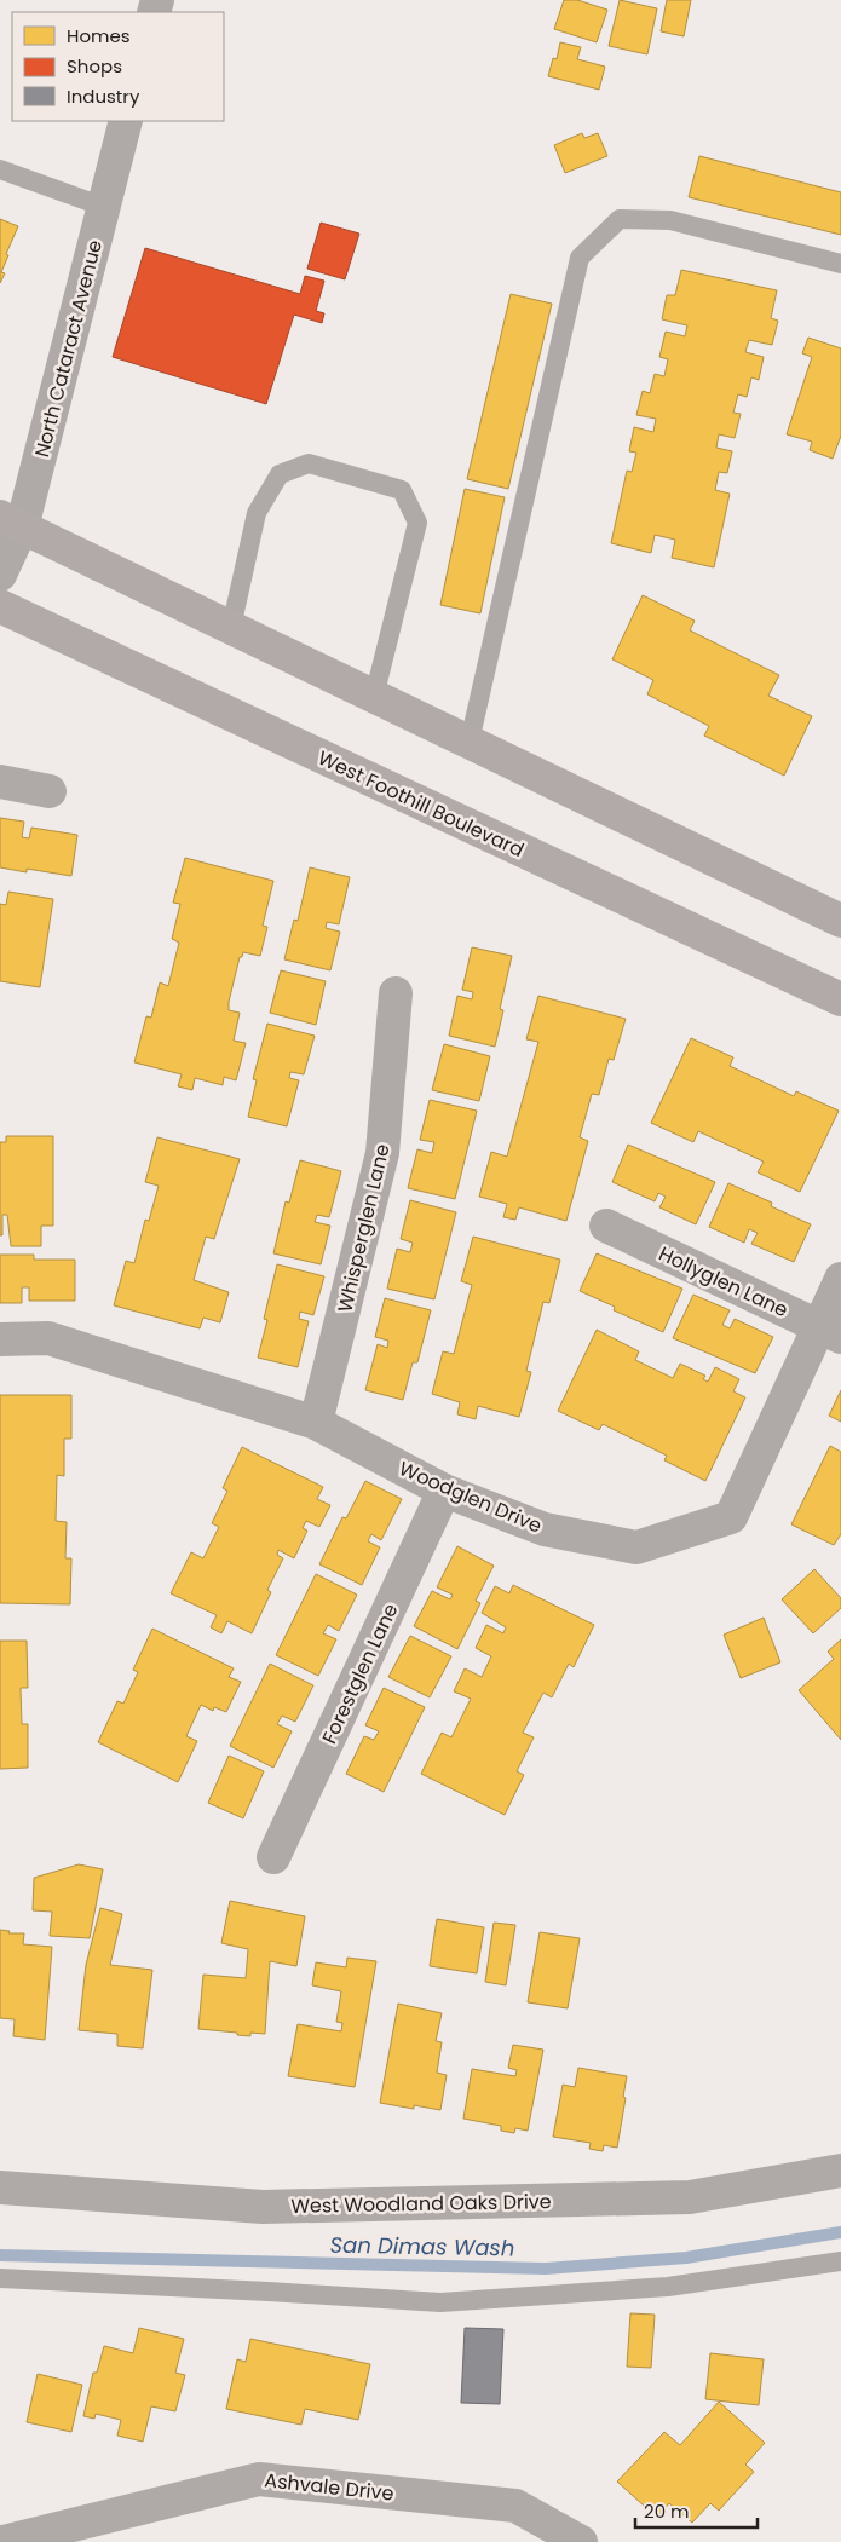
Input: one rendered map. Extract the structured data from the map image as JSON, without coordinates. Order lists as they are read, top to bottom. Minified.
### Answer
{"streets":{"main road":["West Foothill Boulevard"],"street":["North Cataract Avenue","Whisperglen Lane","Hollyglen Lane","Woodglen Drive","Forestglen Lane","West Woodland Oaks Drive","Ashvale Drive"]},"crossings":[["Whisperglen Lane","Woodglen Drive"],["Hollyglen Lane","Woodglen Drive"],["Woodglen Drive","Forestglen Lane"]],"water":["San Dimas Wash"],"legend":["Homes","Shops","Industry"],"scale_bar":"20 m"}
